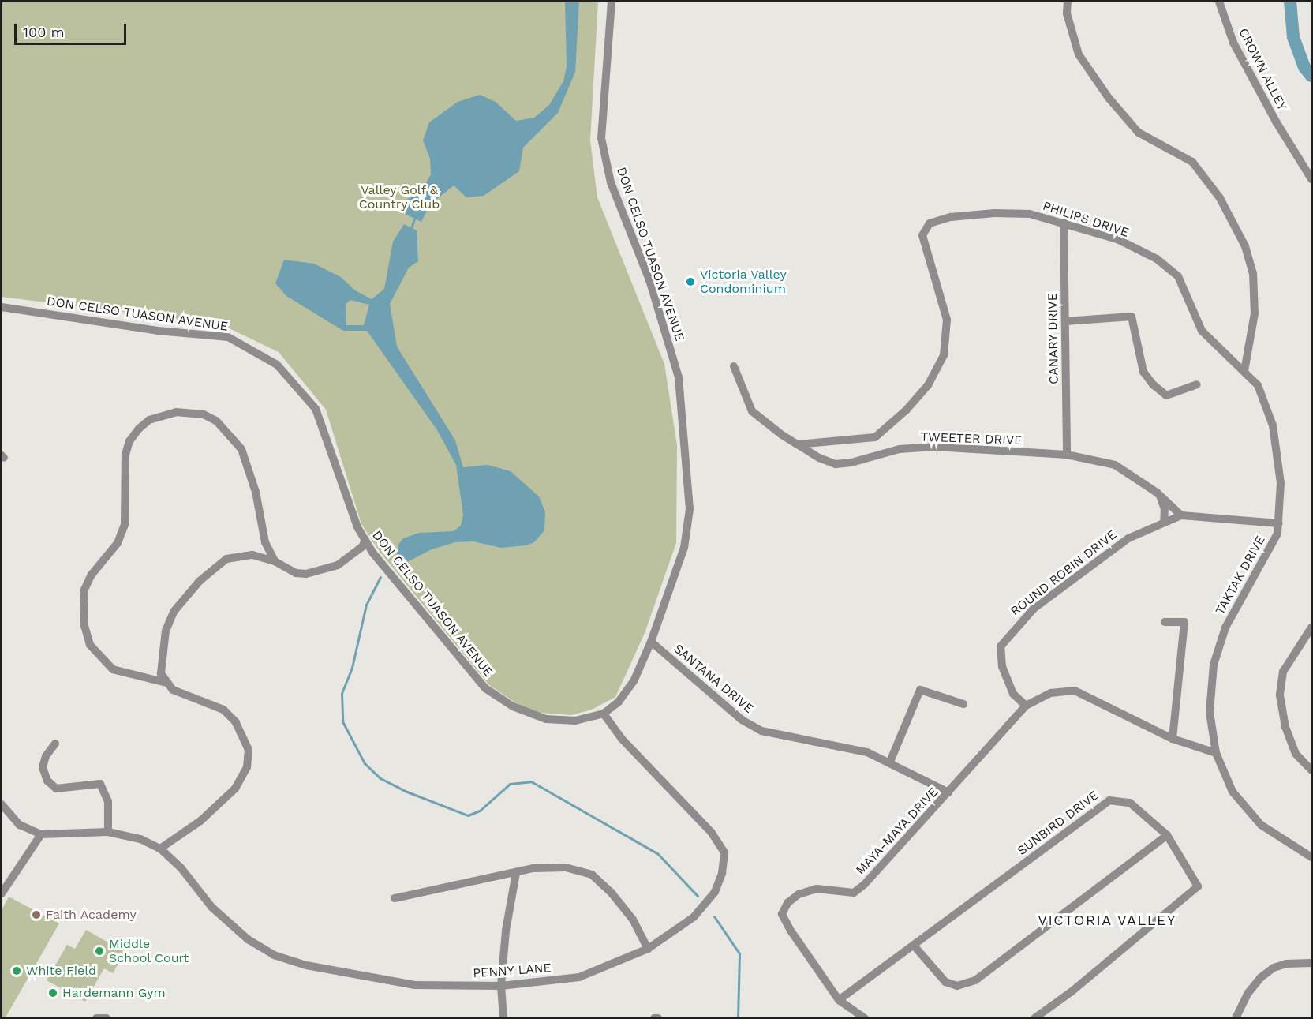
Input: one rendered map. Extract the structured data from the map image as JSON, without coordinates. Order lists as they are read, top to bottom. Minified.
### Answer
{"streets":{"street":["CROWN ALLEY","PHILIPS DRIVE","DON CELSO TUASON AVENUE","CANARY DRIVE","TWEETER DRIVE","ROUND ROBIN DRIVE","TAKTAK DRIVE","SANTANA DRIVE","SUNBIRD DRIVE","MAYA-MAYA DRIVE","PENNY LANE"]},"crossings":[["PHILIPS DRIVE","CANARY DRIVE"],["PHILIPS DRIVE","TWEETER DRIVE"],["PHILIPS DRIVE","TAKTAK DRIVE"],["DON CELSO TUASON AVENUE","SANTANA DRIVE"],["DON CELSO TUASON AVENUE","PENNY LANE"],["CANARY DRIVE","TWEETER DRIVE"],["TWEETER DRIVE","ROUND ROBIN DRIVE"],["ROUND ROBIN DRIVE","TAKTAK DRIVE"],["ROUND ROBIN DRIVE","MAYA-MAYA DRIVE"],["SANTANA DRIVE","MAYA-MAYA DRIVE"],["SUNBIRD DRIVE","MAYA-MAYA DRIVE"]],"districts":["VICTORIA VALLEY"],"parks":["Valley Golf & Country Club"],"places":["Victoria Valley Condominium","Faith Academy","Middle School Court","White Field","Hardemann Gym"],"scale_bar":"100 m"}
